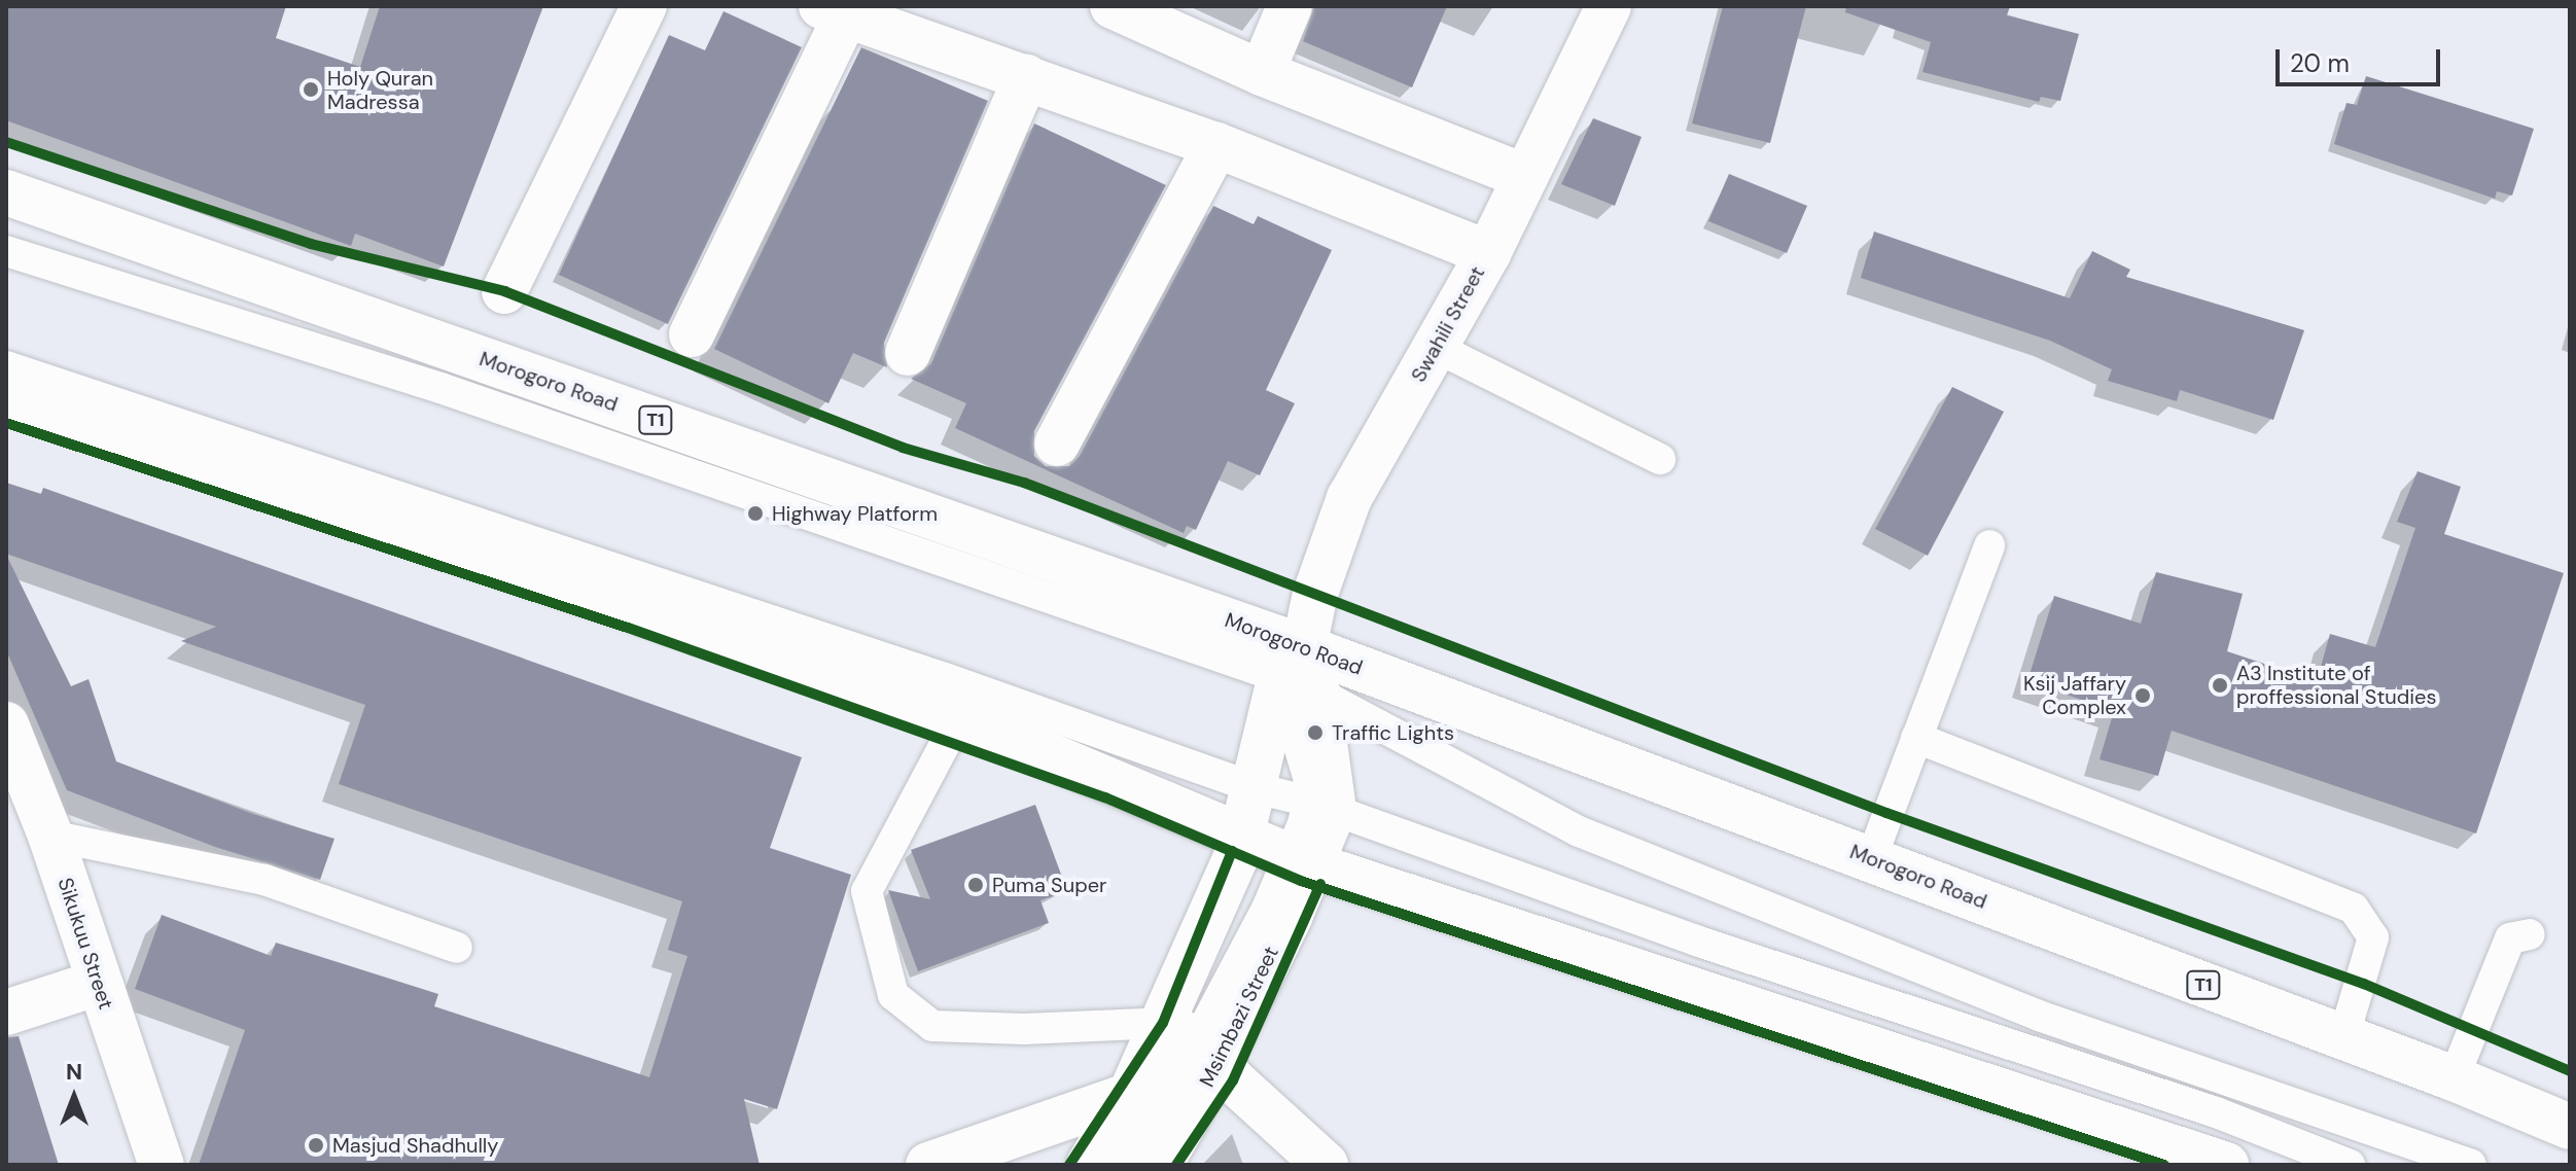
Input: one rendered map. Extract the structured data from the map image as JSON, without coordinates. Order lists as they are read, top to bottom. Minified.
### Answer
{"streets":{"main road":["Swahili Street","Morogoro Road","T1","Sikukuu Street","Msimbazi Street"]},"crossings":[["Swahili Street","Morogoro Road"],["Swahili Street","Msimbazi Street"]],"places":["Holy Quran Madressa","Highway Platform","A3 Institute of proffessional Studies","Ksij Jaffary Complex","Traffic Lights","Puma Super","Masjud Shadhully"],"scale_bar":"20 m","north":"top"}
